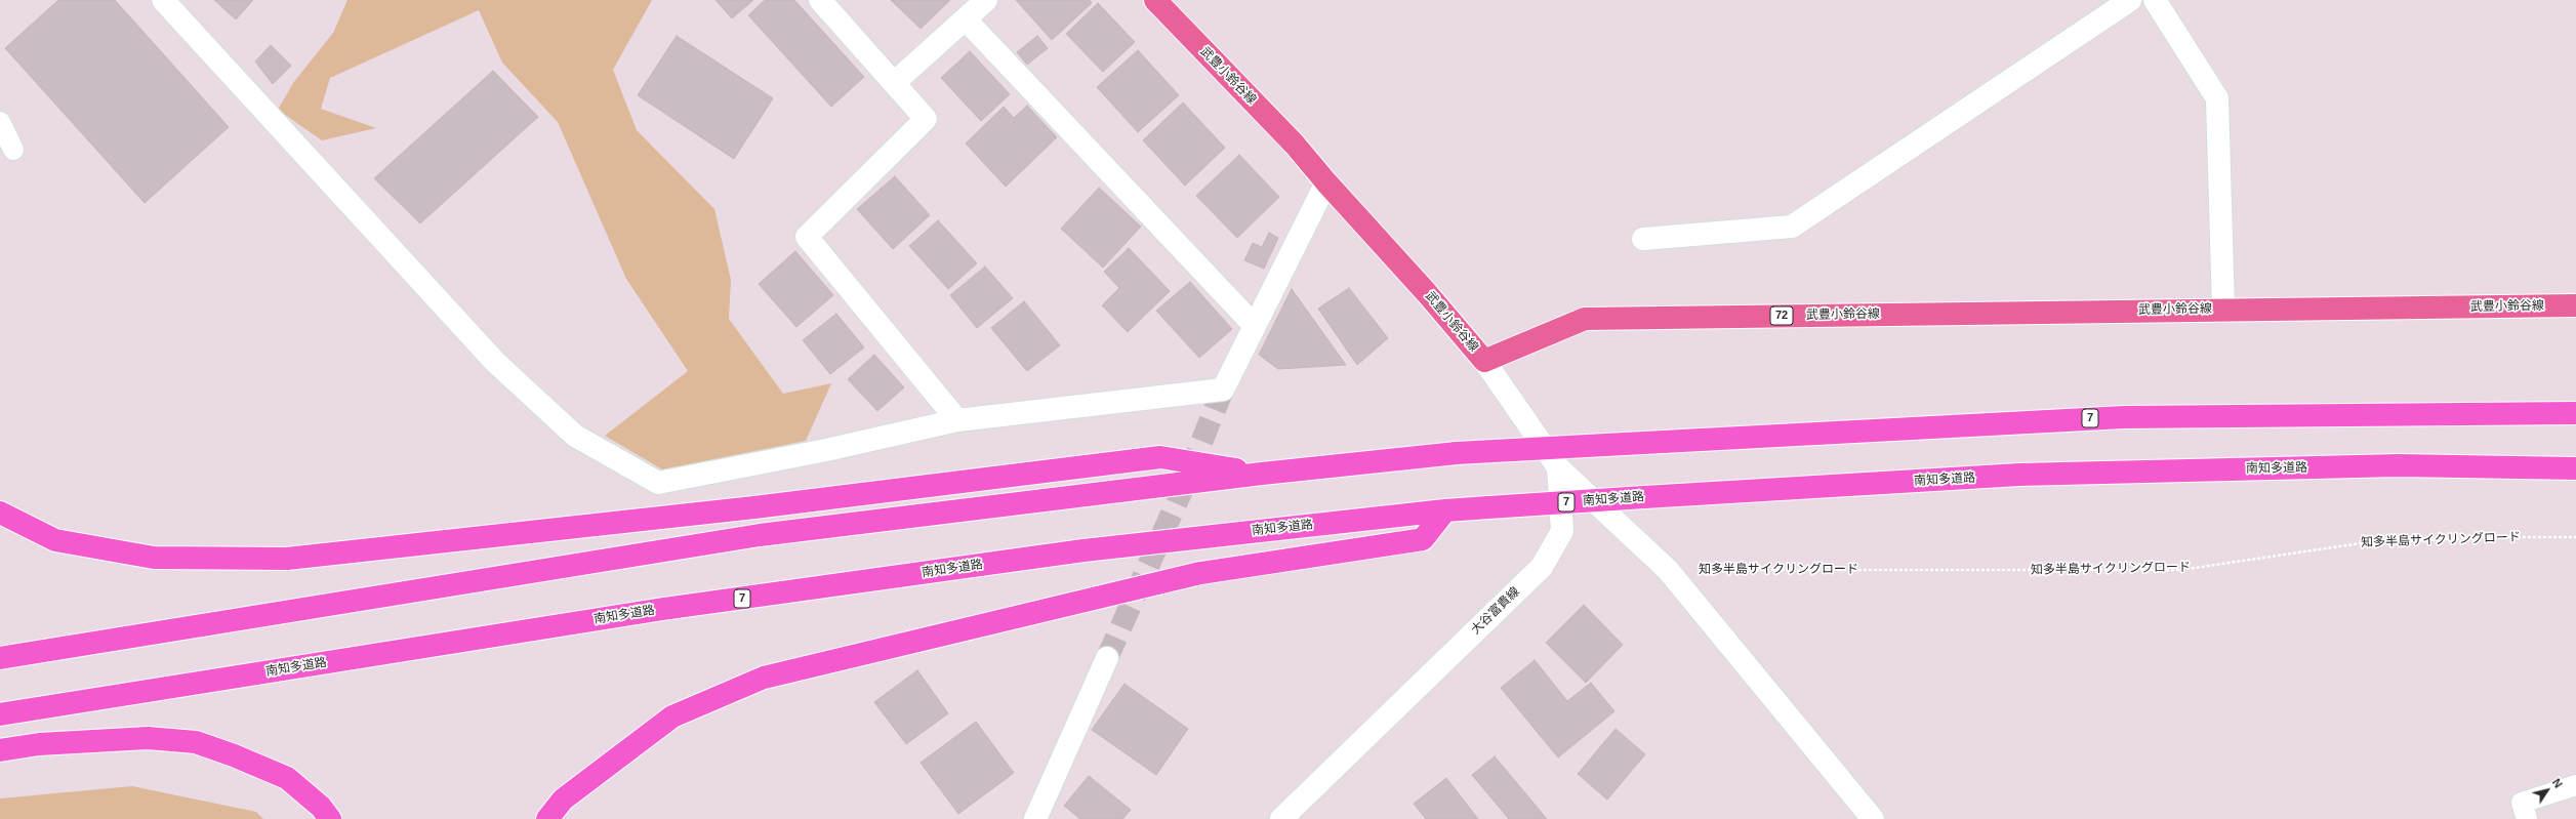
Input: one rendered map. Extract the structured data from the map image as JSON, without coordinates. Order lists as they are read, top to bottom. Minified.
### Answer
{"streets":{"highway":["7","南知多道路"],"main road":["武豊小鈴谷線","72"],"street":["大谷富貴線"],"path":["知多半島サイクリングロード"]},"north":"top right"}
